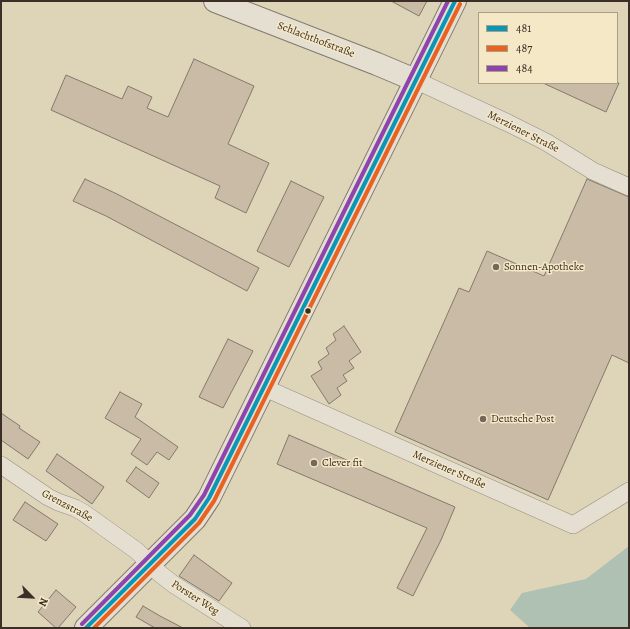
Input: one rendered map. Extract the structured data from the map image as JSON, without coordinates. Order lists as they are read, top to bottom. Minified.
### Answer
{"streets":{"main road":["Schlachthofstraße"],"street":["Merziener Straße","Grenzstraße","Porster Weg"]},"crossings":[["Schlachthofstraße","Merziener Straße"],["Grenzstraße","Porster Weg"]],"places":["Sonnen-Apotheke","Deutsche Post","Clever fit"],"lines":["transit line 481","transit line 484","transit line 487"],"legend":["481","487","484"],"north":"bottom right"}
